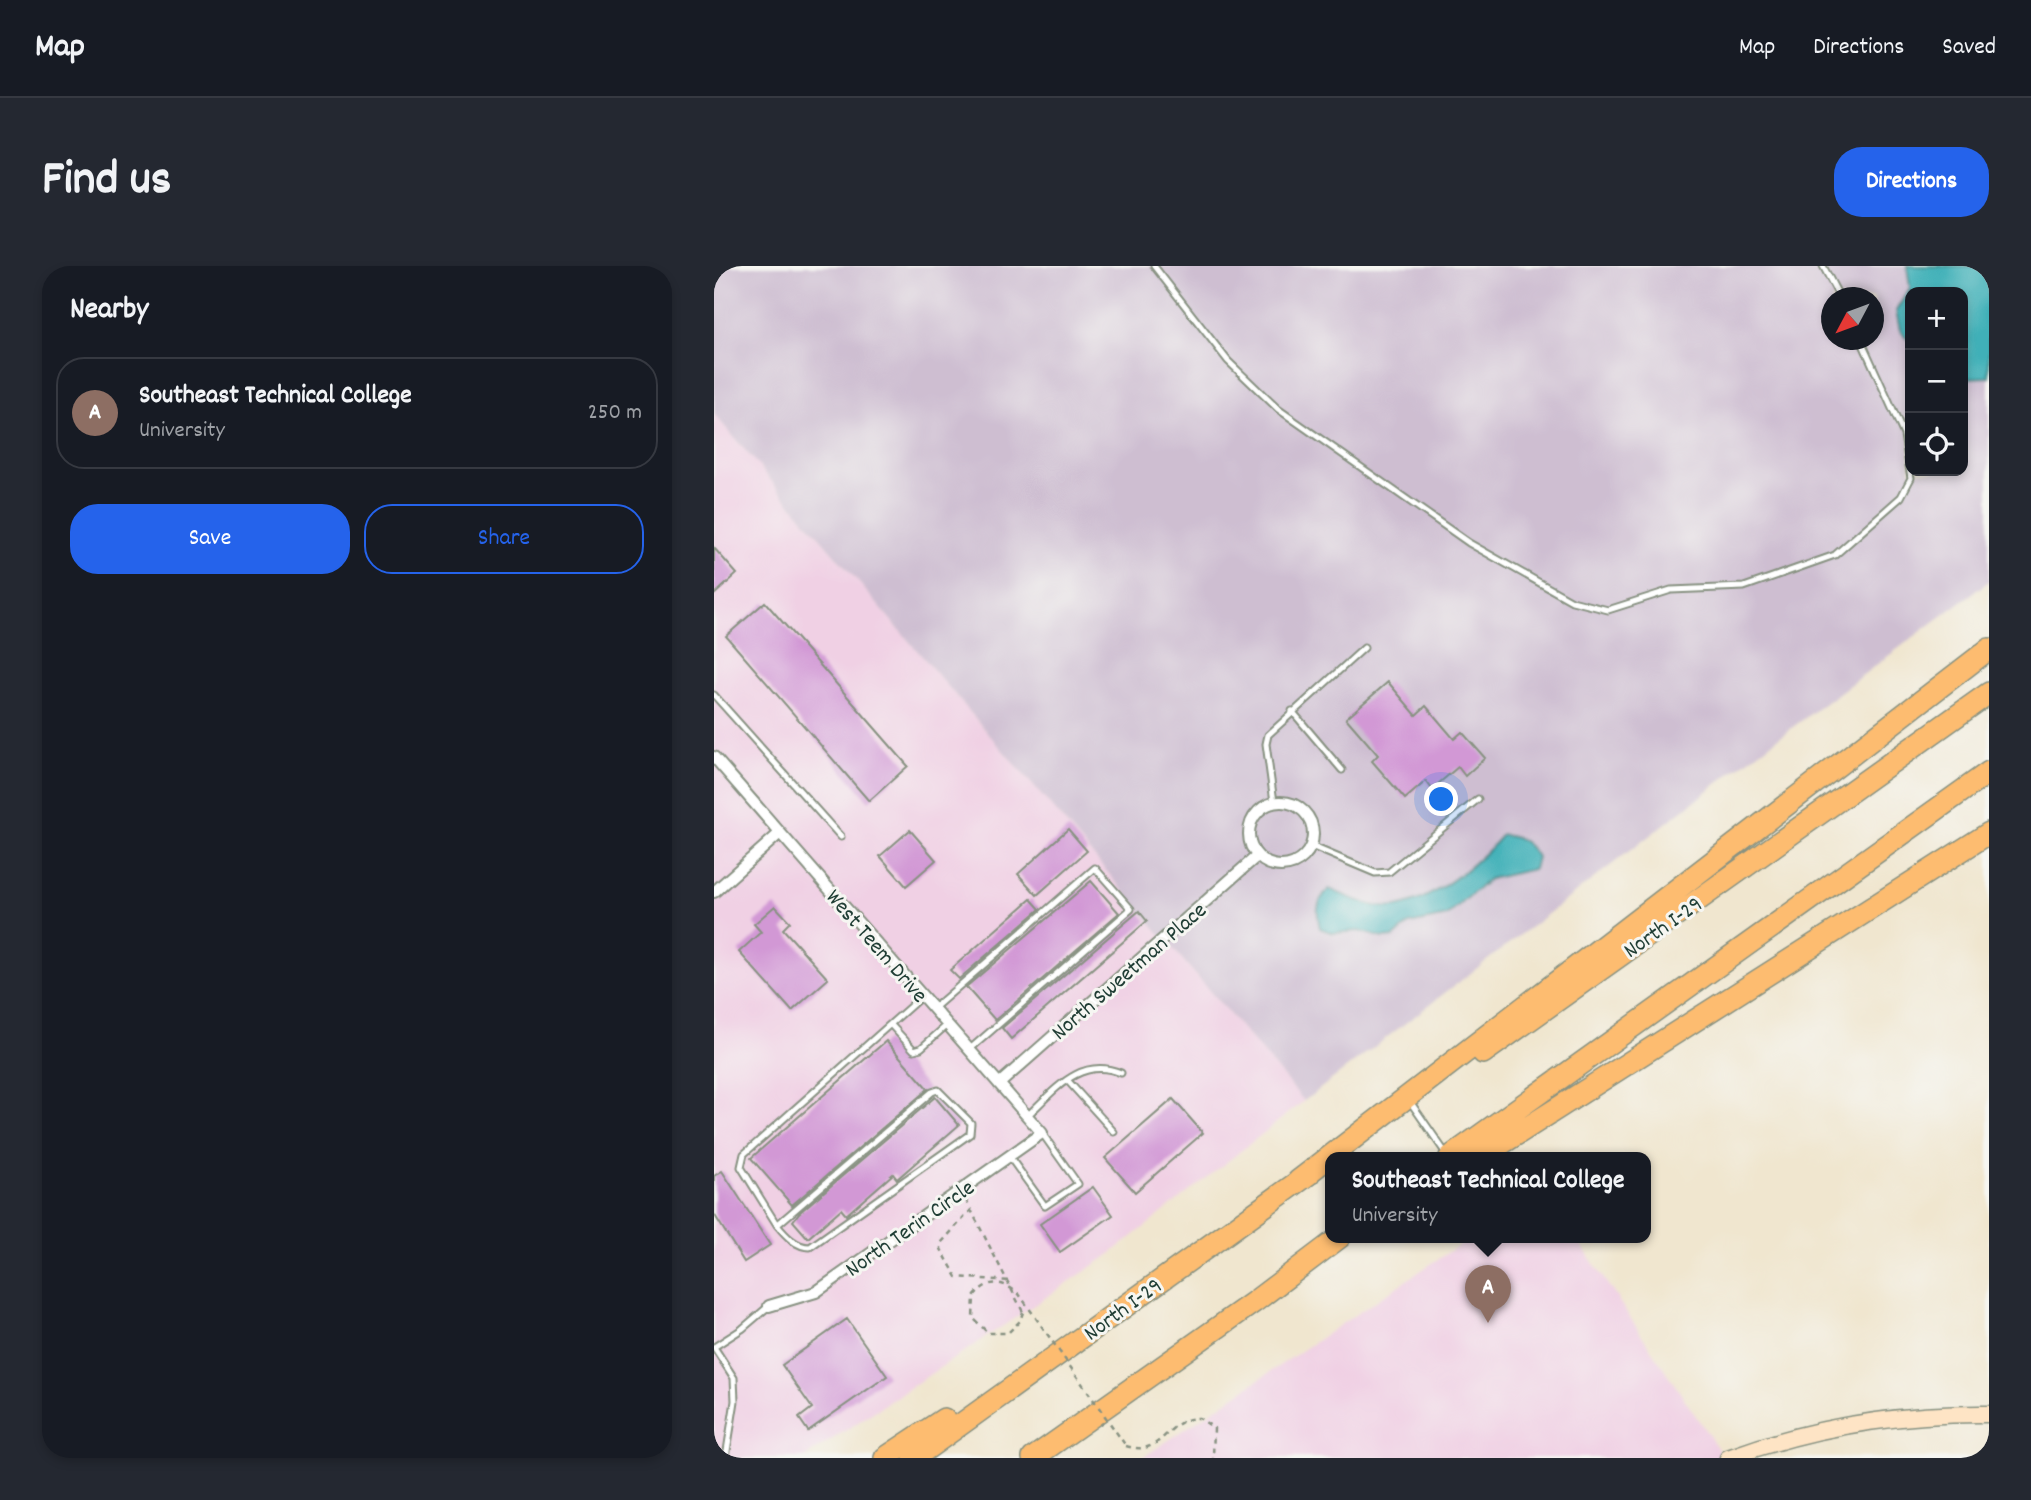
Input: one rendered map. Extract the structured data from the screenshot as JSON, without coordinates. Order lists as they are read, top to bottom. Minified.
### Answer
{"streets":{"highway":["North I-29"],"street":["West Teem Drive","North Sweetman Place","North Terin Circle"]},"crossings":[["West Teem Drive","North Sweetman Place"],["West Teem Drive","North Terin Circle"]],"north":"bottom left","page":{"header":"Map","nav":["Map","Directions","Saved"],"title":"Find us","buttons":["Directions",["Save","Share"]],"heading":"Nearby","map_buttons":["+","−"],"list":[{"mark":"A","name":"Southeast Technical College","note":"University","value":"250 m"}],"popup":["Southeast Technical College","University"],"pins":"A"}}
